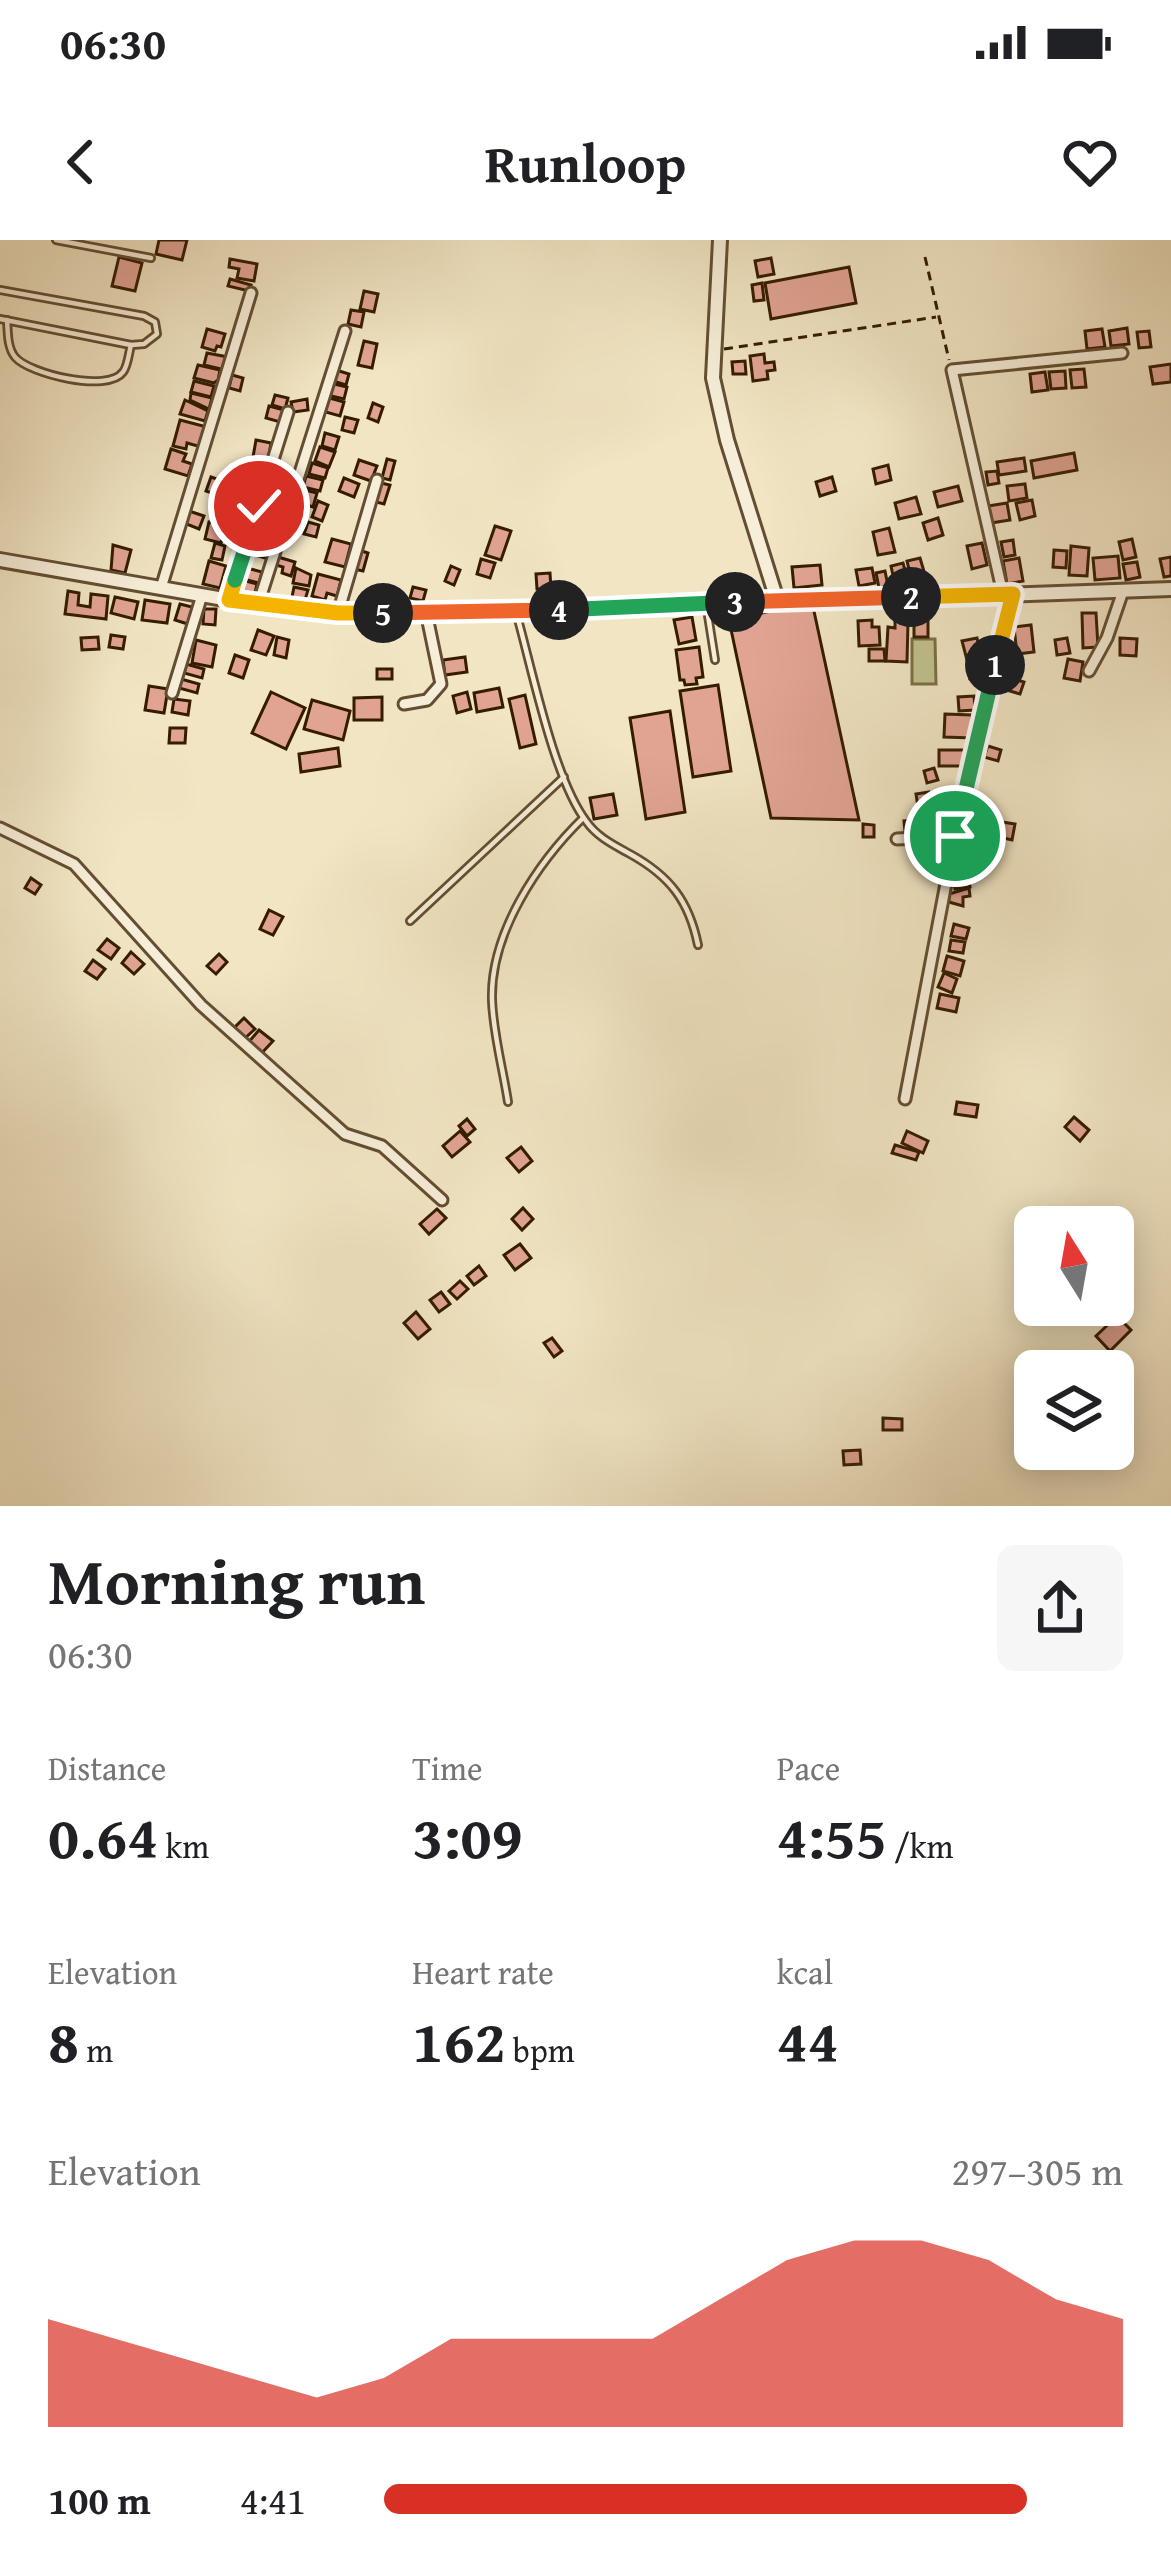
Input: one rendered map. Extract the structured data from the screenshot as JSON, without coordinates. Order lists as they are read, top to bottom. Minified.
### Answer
{"north":"top","page":{"status":"06:30","header":"Runloop","pins":["2","3","4","5","1"],"heading":["Morning run","06:30"],"stats":[["Distance","0.64 km"],["Time","3:09"],["Pace","4:55 /km"],["Elevation","8 m"],["Heart rate","162 bpm"],["kcal","44"]],"chart":["Elevation","297–305 m"],"list":[{"name":"100 m","note":"4:41"}]}}
